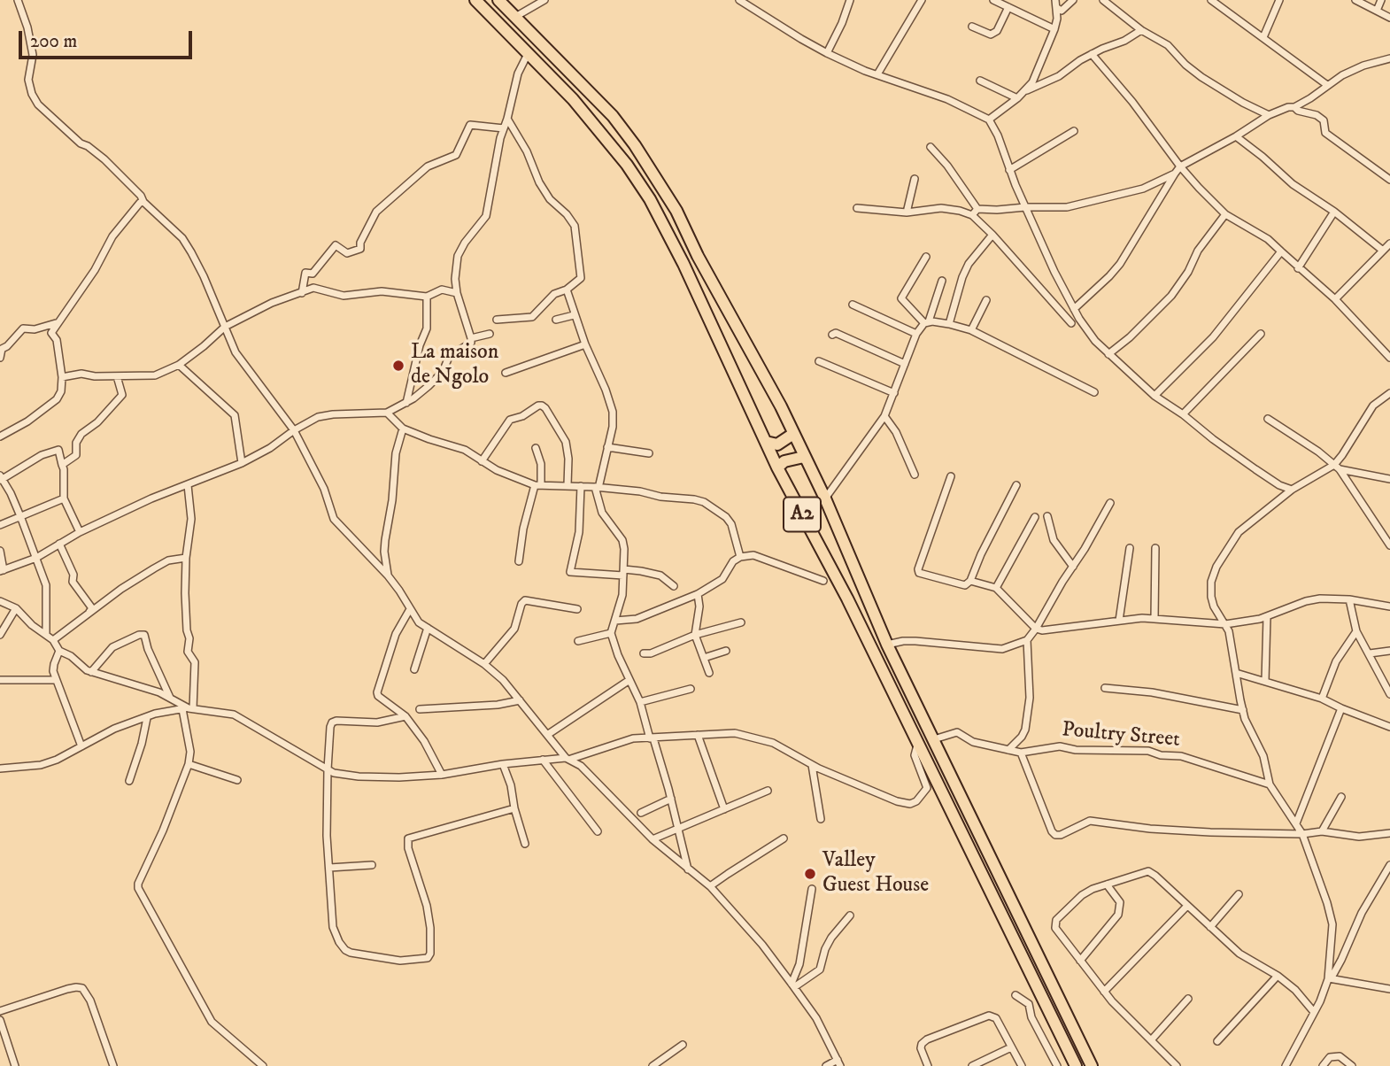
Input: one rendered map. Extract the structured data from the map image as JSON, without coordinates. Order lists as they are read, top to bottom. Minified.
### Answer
{"streets":{"highway":["A2"],"street":["Poultry Street"]},"crossings":[["A2","Poultry Street"]],"places":["La maison de Ngolo","Valley Guest House"],"scale_bar":"200 m"}
